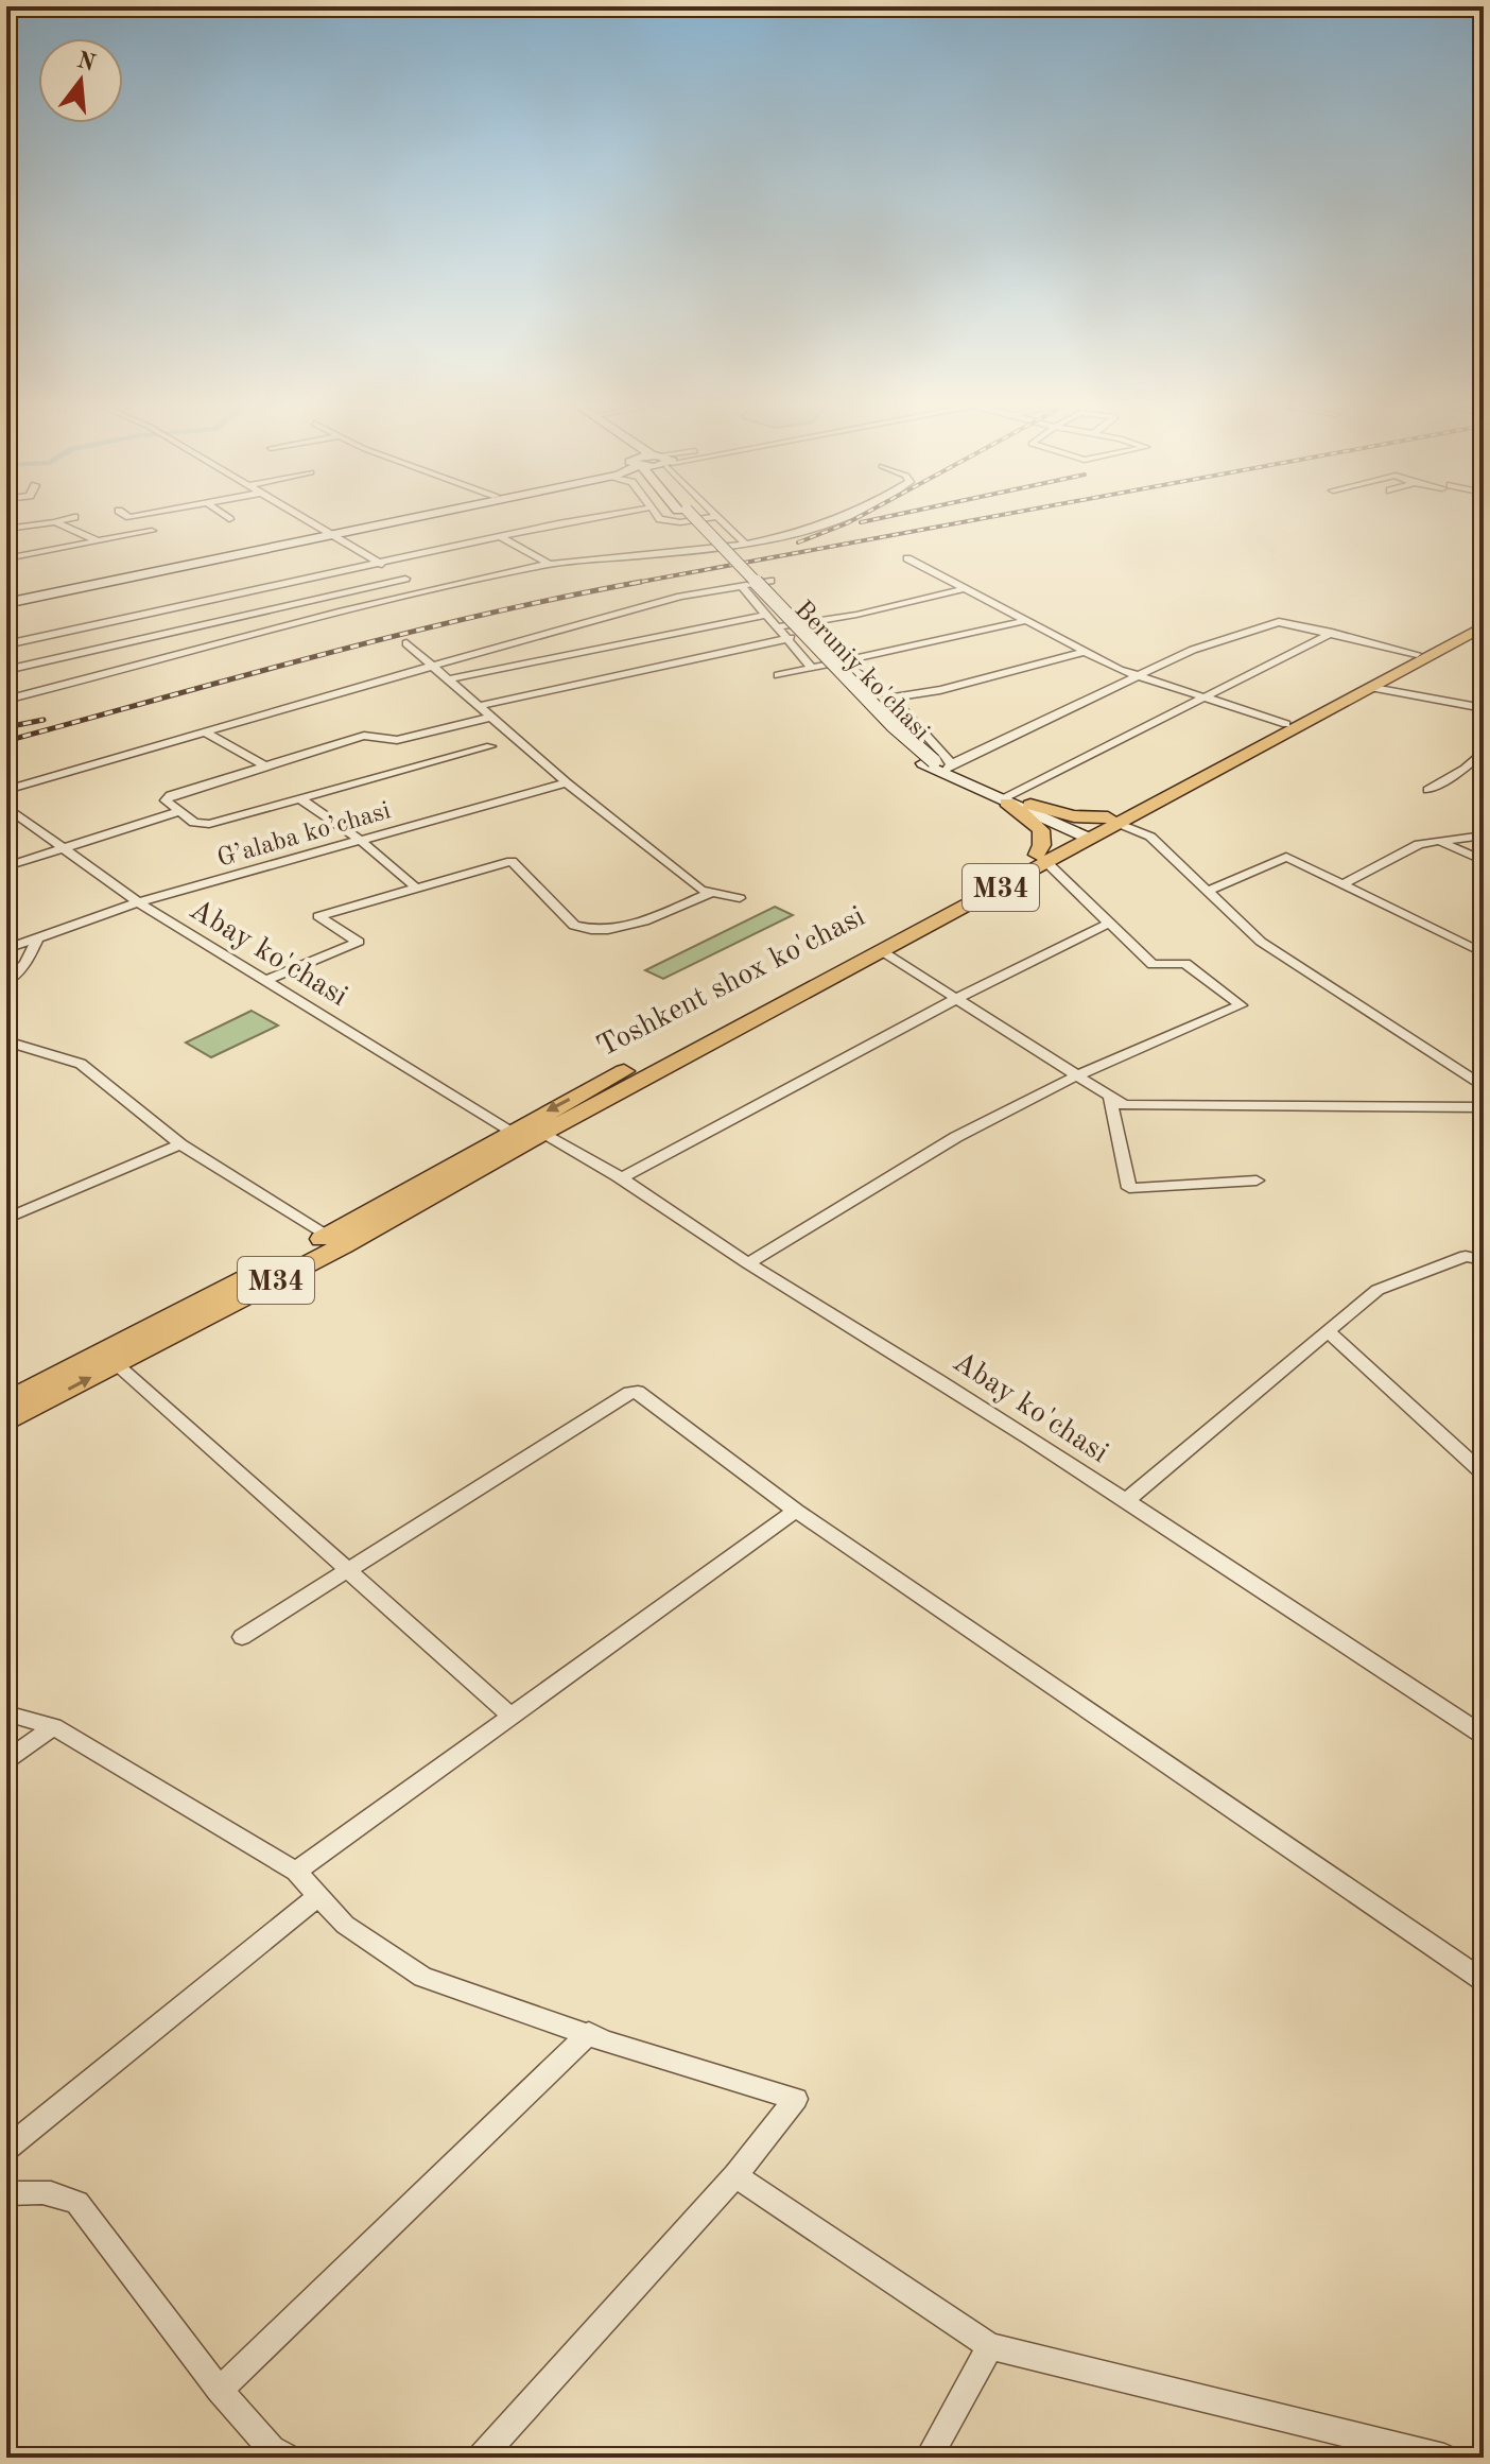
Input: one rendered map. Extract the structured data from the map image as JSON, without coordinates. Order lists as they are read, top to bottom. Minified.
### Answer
{"streets":{"main road":["Beruniy ko'chasi","M34","Toshkent shox ko'chasi"],"street":["G’alaba ko’chasi","Abay ko'chasi"]},"crossings":[["Beruniy ko'chasi","Toshkent shox ko'chasi"],["G’alaba ko’chasi","Abay ko'chasi"],["M34","Abay ko'chasi"],["M34","Toshkent shox ko'chasi"],["Abay ko'chasi","Toshkent shox ko'chasi"]],"north":"top"}
